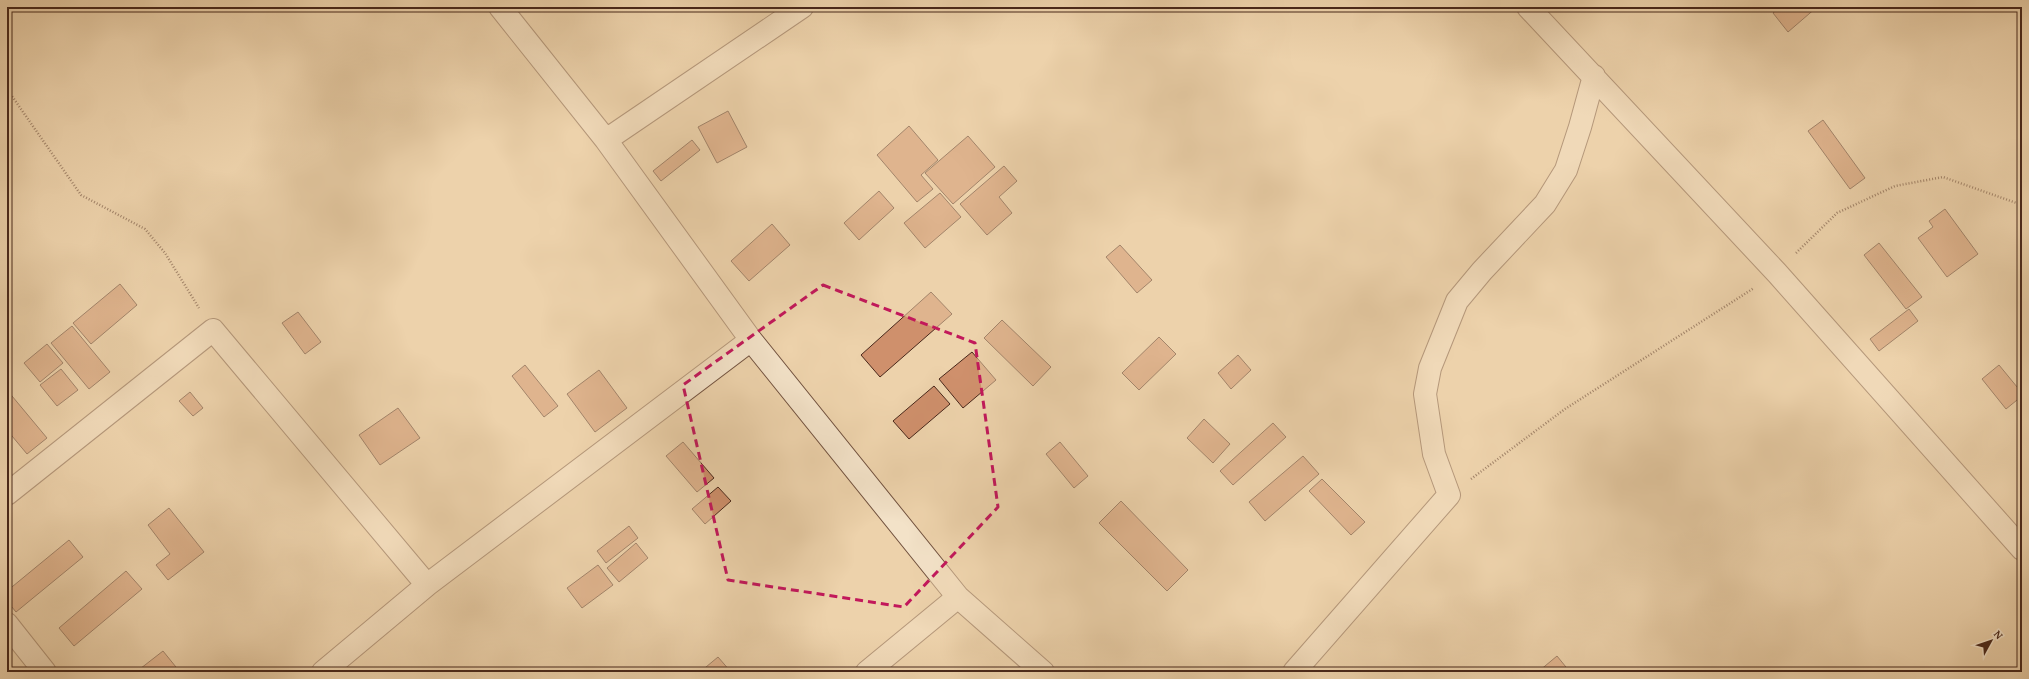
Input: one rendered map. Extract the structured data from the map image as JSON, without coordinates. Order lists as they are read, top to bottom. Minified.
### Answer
{"north":"top right"}
